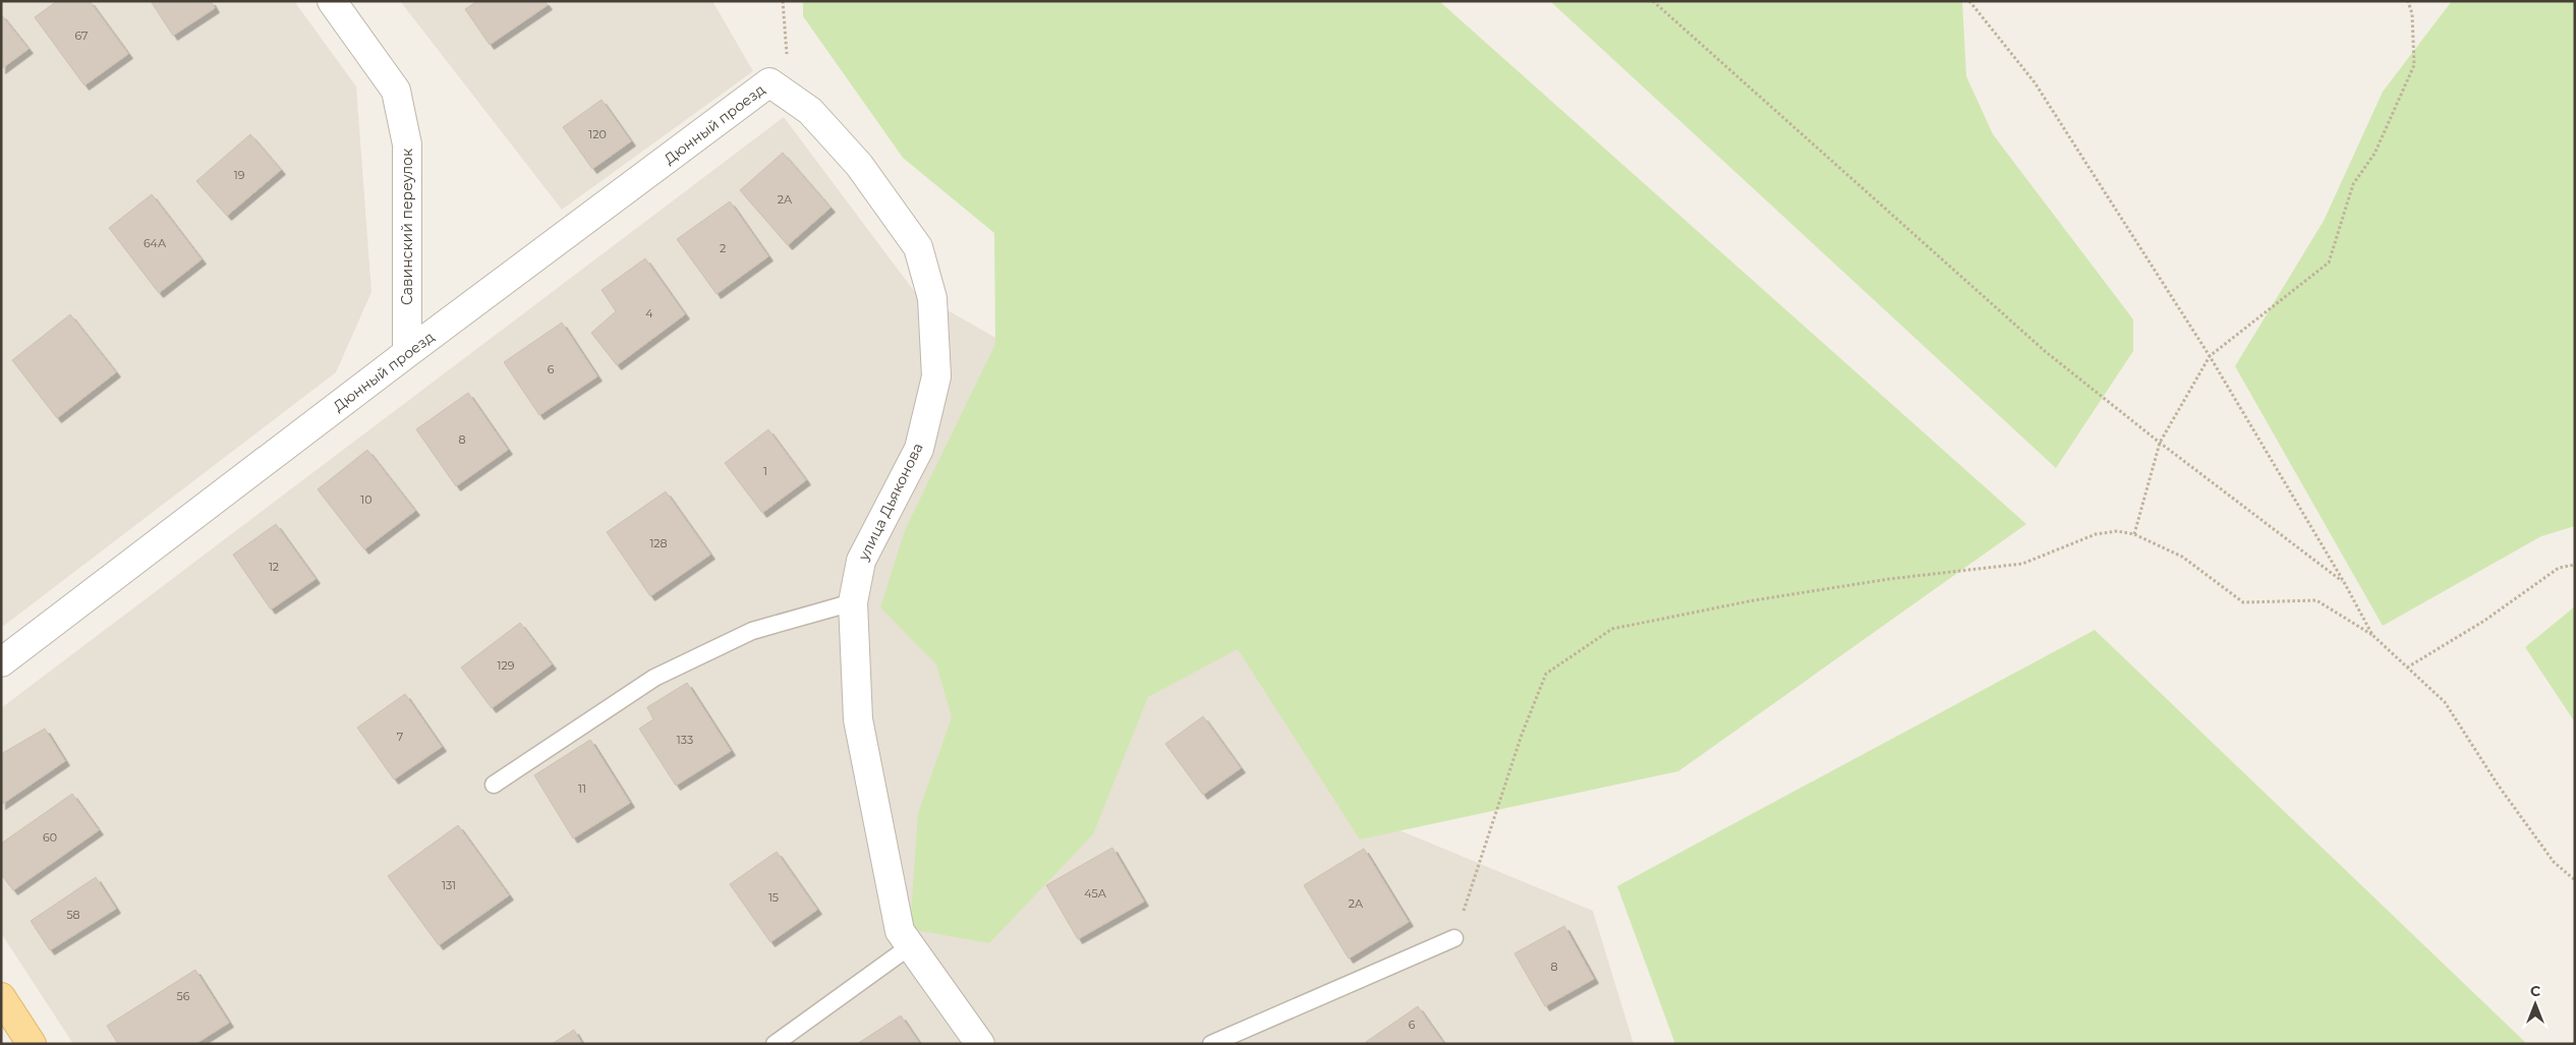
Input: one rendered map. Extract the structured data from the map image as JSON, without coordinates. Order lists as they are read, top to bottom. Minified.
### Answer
{"streets":{"street":["Дюнный проезд","Савинский переулок","улица Дьяконова"]},"crossings":[["Дюнный проезд","Савинский переулок"],["Дюнный проезд","улица Дьяконова"]],"house_numbers":["67","120","19","2А","64А","2","4","6","8","1","10","128","12","129","7","133","11","60","131","45А","15","2А","58","8","56","6"],"north":"top"}
